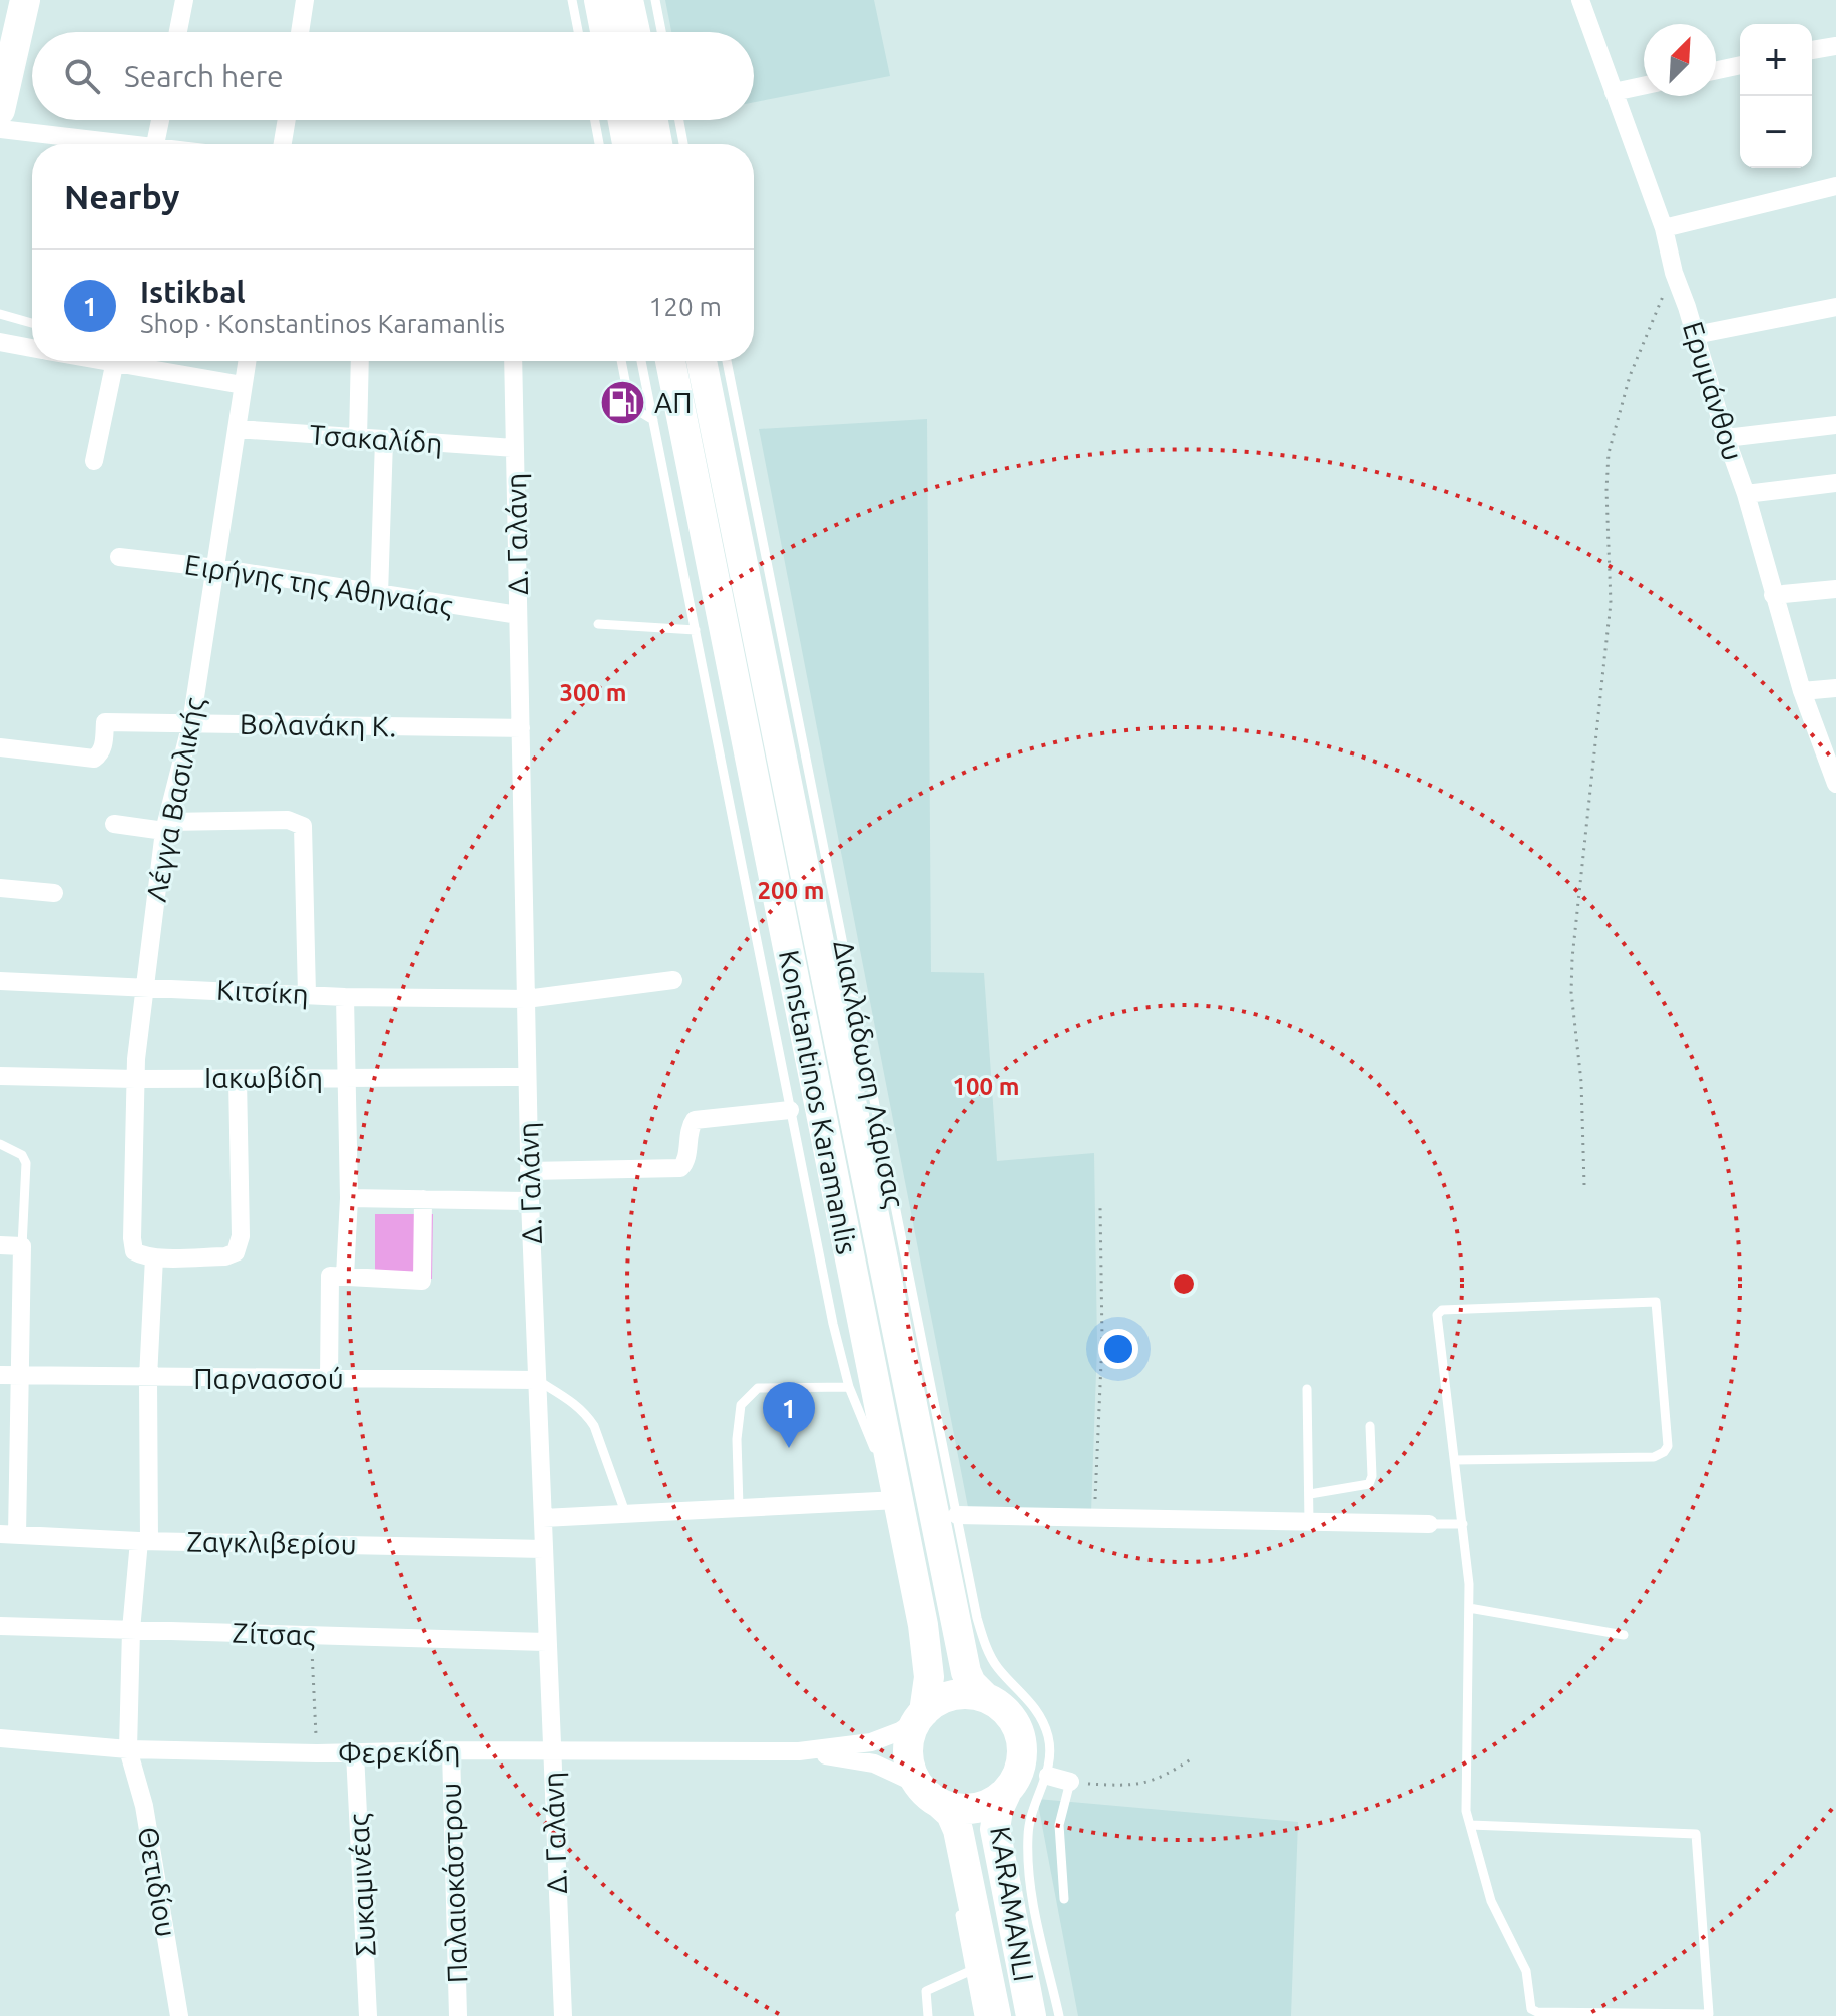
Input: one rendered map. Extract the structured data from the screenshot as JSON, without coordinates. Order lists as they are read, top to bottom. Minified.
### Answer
{"streets":{"main road":["Κonstantinos Karamanlis","KARAMANLI"],"street":["Ερυμάνθου","Τσακαλίδη","Δ. Γαλάνη","Ειρήνης της Αθηναίας","Βολανάκη Κ.","Λέγγα Βασιλικής","Κιτσίκη","Ιακωβίδη","Παρνασσού","Ζαγκλιβερίου","Ζίτσας","Φερεκίδη","Θετιδίου","Παλαιοκάστρου","Συκαμινέας"],"lane":["Διακλάδωση Λάρισας"]},"crossings":[["Τσακαλίδη","Δ. Γαλάνη"],["Τσακαλίδη","Λέγγα Βασιλικής"],["Δ. Γαλάνη","Ειρήνης της Αθηναίας"],["Δ. Γαλάνη","Βολανάκη Κ."],["Δ. Γαλάνη","Κιτσίκη"],["Δ. Γαλάνη","Ιακωβίδη"],["Δ. Γαλάνη","Παρνασσού"],["Δ. Γαλάνη","Ζαγκλιβερίου"],["Δ. Γαλάνη","Ζίτσας"],["Δ. Γαλάνη","Φερεκίδη"],["Ειρήνης της Αθηναίας","Λέγγα Βασιλικής"],["Βολανάκη Κ.","Λέγγα Βασιλικής"],["Λέγγα Βασιλικής","Κιτσίκη"],["Λέγγα Βασιλικής","Ιακωβίδη"],["Κonstantinos Karamanlis","Φερεκίδη"],["Κonstantinos Karamanlis","KARAMANLI"],["Φερεκίδη","Θετιδίου"],["Φερεκίδη","Παλαιοκάστρου"],["Φερεκίδη","Συκαμινέας"],["Φερεκίδη","KARAMANLI"]],"places":{"fuel station":["ΑΠ"]},"north":"top right","page":{"map_buttons":["+","−"],"search":"Search here","heading":"Nearby","list":[{"mark":"1","name":"Istikbal","note":"Shop · Κonstantinos Karamanlis","value":"120 m"}],"pins":"1"},"rings":["300 m","200 m","100 m"]}
